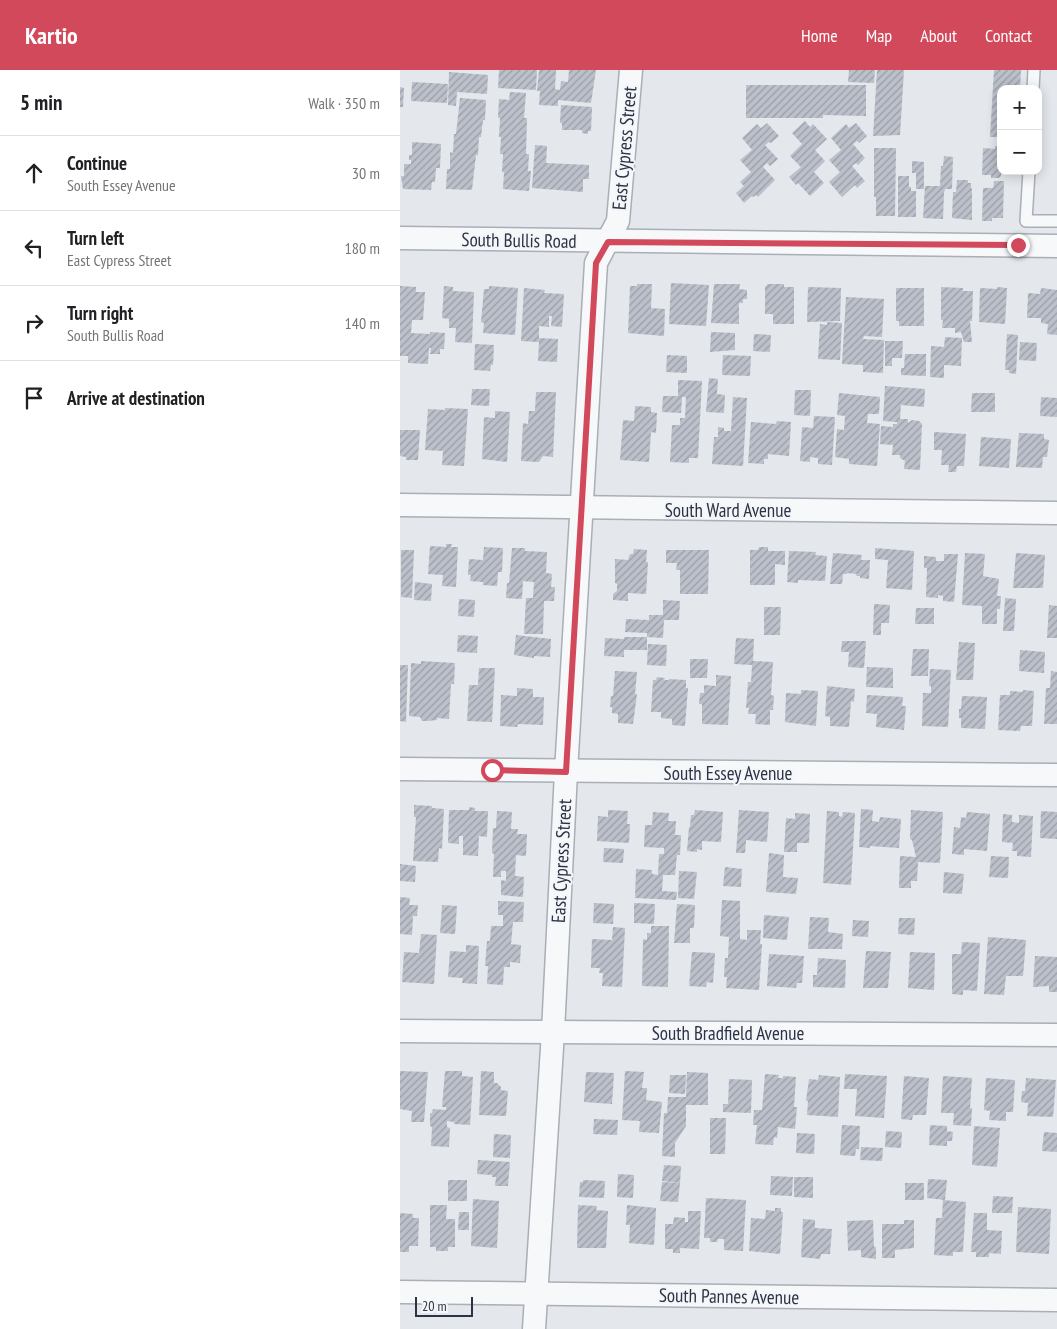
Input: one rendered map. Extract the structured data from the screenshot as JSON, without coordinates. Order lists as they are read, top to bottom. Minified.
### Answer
{"streets":{"street":["East Cypress Street","South Bullis Road","South Ward Avenue","South Essey Avenue","South Bradfield Avenue","South Pannes Avenue"]},"crossings":[["East Cypress Street","South Bullis Road"],["East Cypress Street","South Ward Avenue"],["East Cypress Street","South Essey Avenue"],["East Cypress Street","South Bradfield Avenue"],["East Cypress Street","South Pannes Avenue"]],"scale_bar":"20 m","page":{"header":"Kartio","nav":["Home","Map","About","Contact"],"heading":["5 min","Walk · 350 m"],"map_buttons":["+","−"],"list":[["Continue","South Essey Avenue","30 m"],["Turn left","East Cypress Street","180 m"],["Turn right","South Bullis Road","140 m"],"Arrive at destination"],"scale":"20 m"}}
